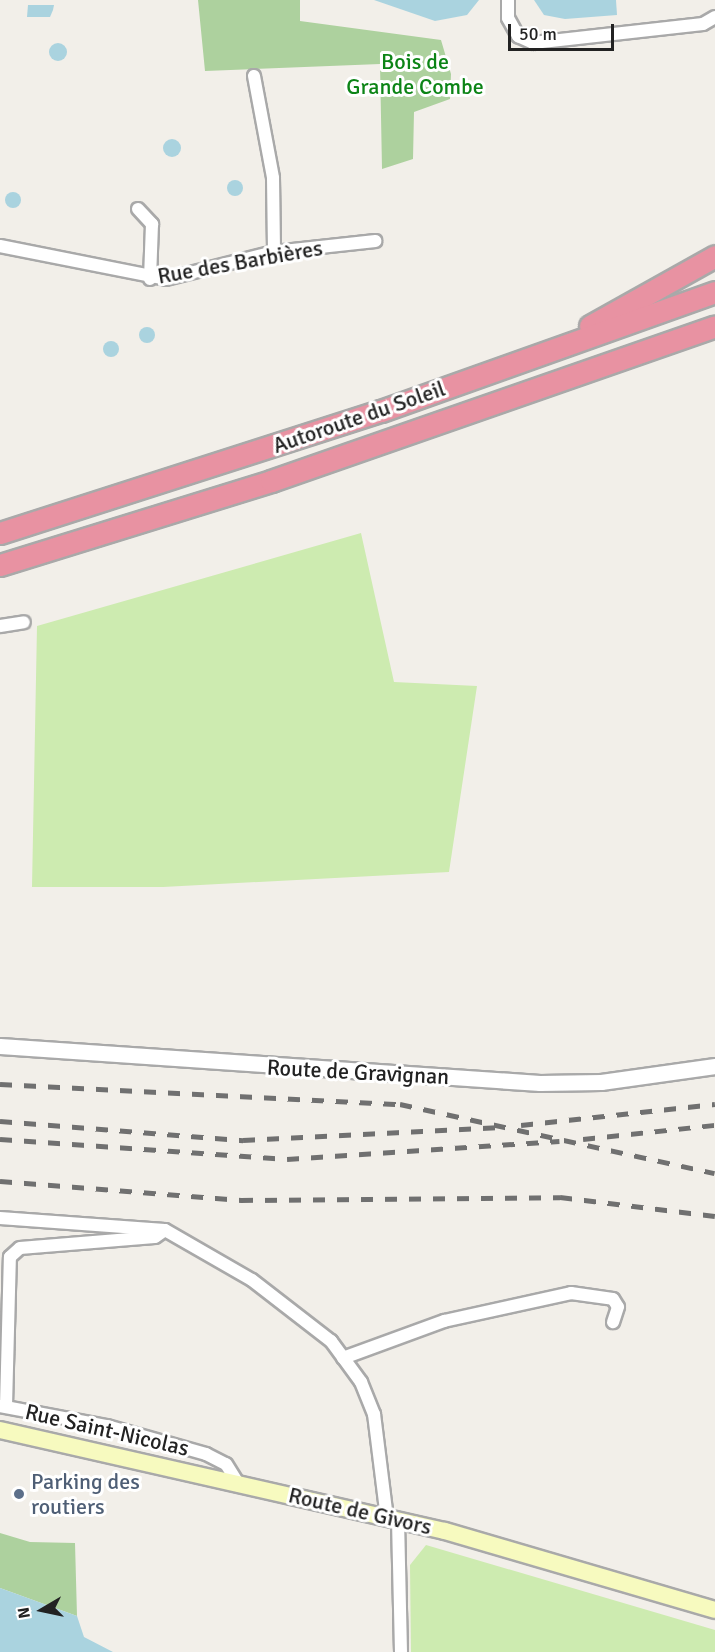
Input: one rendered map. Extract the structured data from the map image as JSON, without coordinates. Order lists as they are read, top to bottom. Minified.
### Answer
{"streets":{"highway":["Autoroute du Soleil"],"main road":["Route de Givors"],"street":["Rue des Barbières","Route de Gravignan","Rue Saint-Nicolas"]},"crossings":[["Rue Saint-Nicolas","Route de Givors"]],"parks":["Bois de Grande Combe"],"places":["Parking des routiers"],"scale_bar":"50 m","north":"left"}
